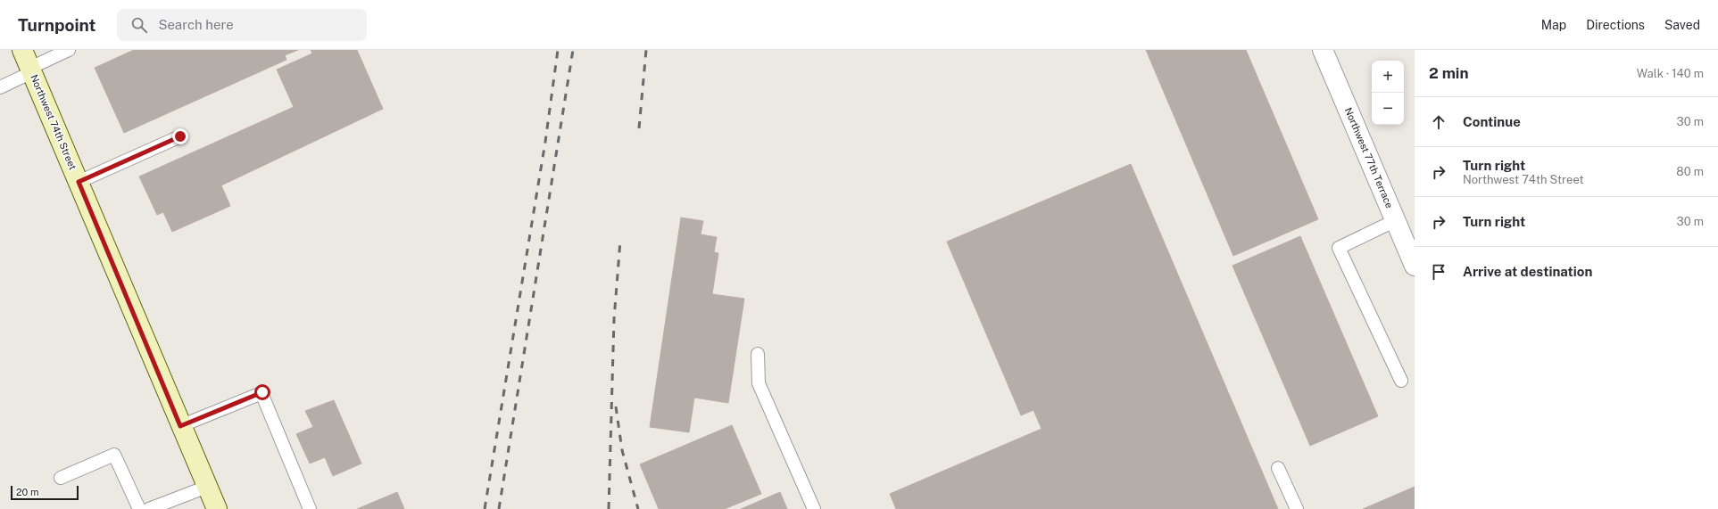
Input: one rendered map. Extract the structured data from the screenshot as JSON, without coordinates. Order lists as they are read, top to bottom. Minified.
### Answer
{"streets":{"main road":["Northwest 74th Street"],"street":["Northwest 77th Terrace"]},"scale_bar":"20 m","page":{"header":"Turnpoint","search":"Search here","nav":["Map","Directions","Saved"],"heading":["2 min","Walk · 140 m"],"map_buttons":["+","−"],"list":[["Continue","30 m"],["Turn right","Northwest 74th Street","80 m"],["Turn right","30 m"],"Arrive at destination"],"scale":"20 m"}}
